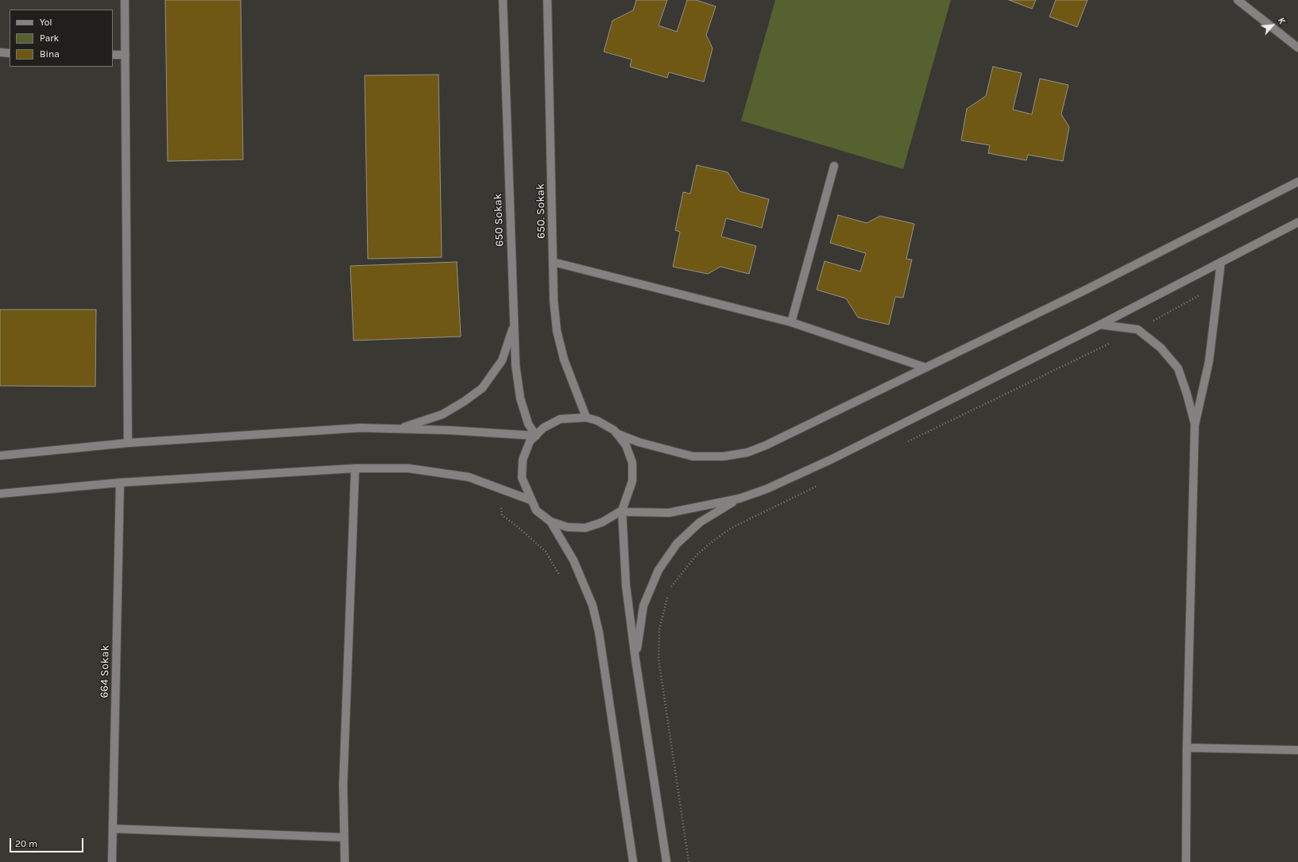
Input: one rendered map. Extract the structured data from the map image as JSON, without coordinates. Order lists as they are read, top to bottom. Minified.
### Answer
{"streets":{"street":["650. Sokak","650 Sokak","664 Sokak"]},"crossings":[["650. Sokak","650 Sokak"]],"legend":["Yol","Park","Bina"],"scale_bar":"20 m","north":"top right"}
